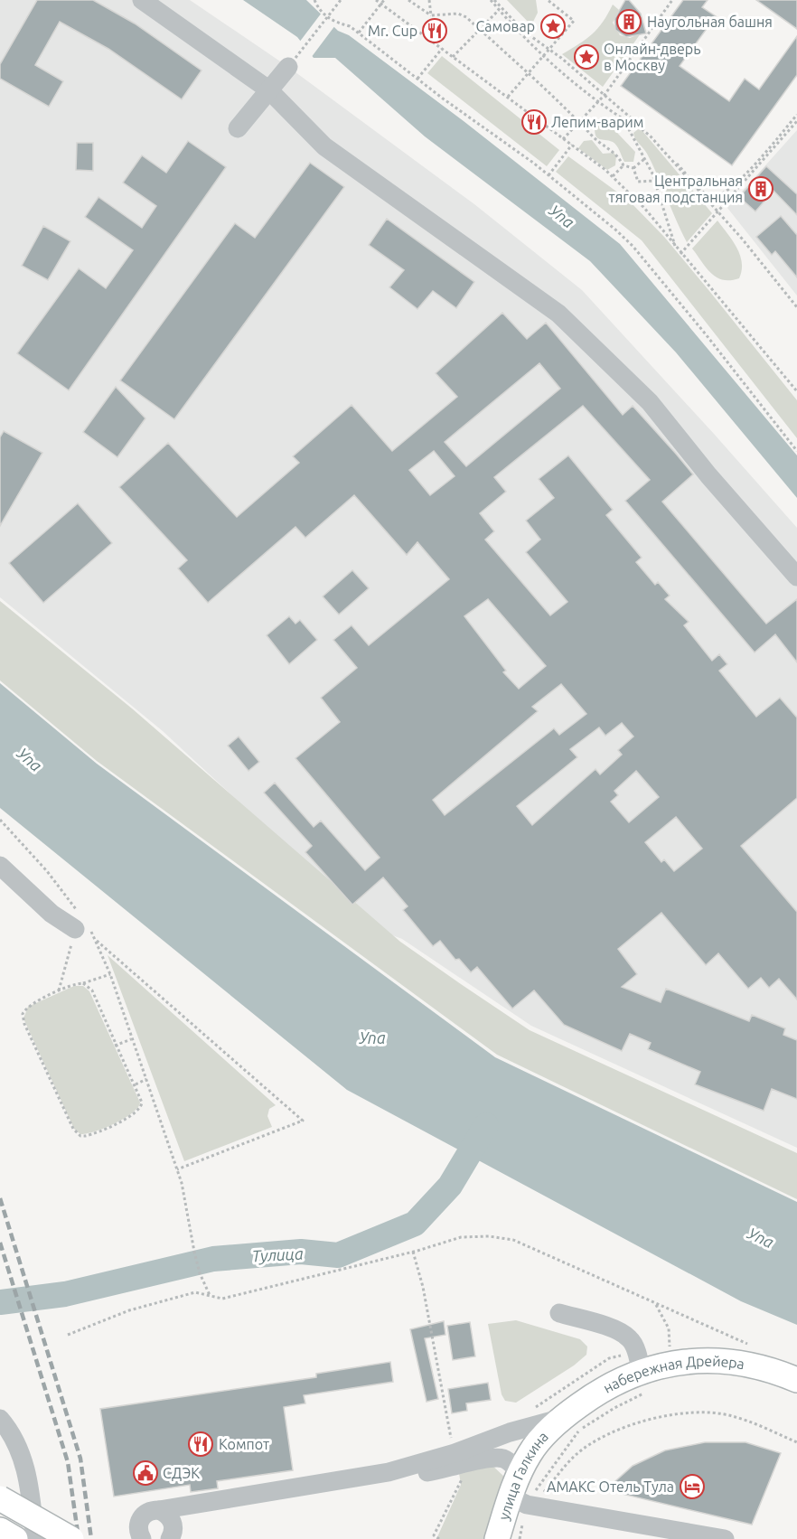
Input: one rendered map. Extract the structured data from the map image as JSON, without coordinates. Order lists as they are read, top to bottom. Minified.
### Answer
{"streets":{"main road":["набережная Дрейера","улица Галкина"]},"crossings":[["набережная Дрейера","улица Галкина"]],"water":["Упа","Тулица"],"places":{"building":["Наугольная башня","Центральная тяговая подстанция"],"place":["Самовар","Онлайн-дверь в Москву"],"restaurant":["Mr. Cup","Лепим-варим","Компот"],"public building":["СДЭК"],"hotel":["АМАКС Отель Тула"]}}
